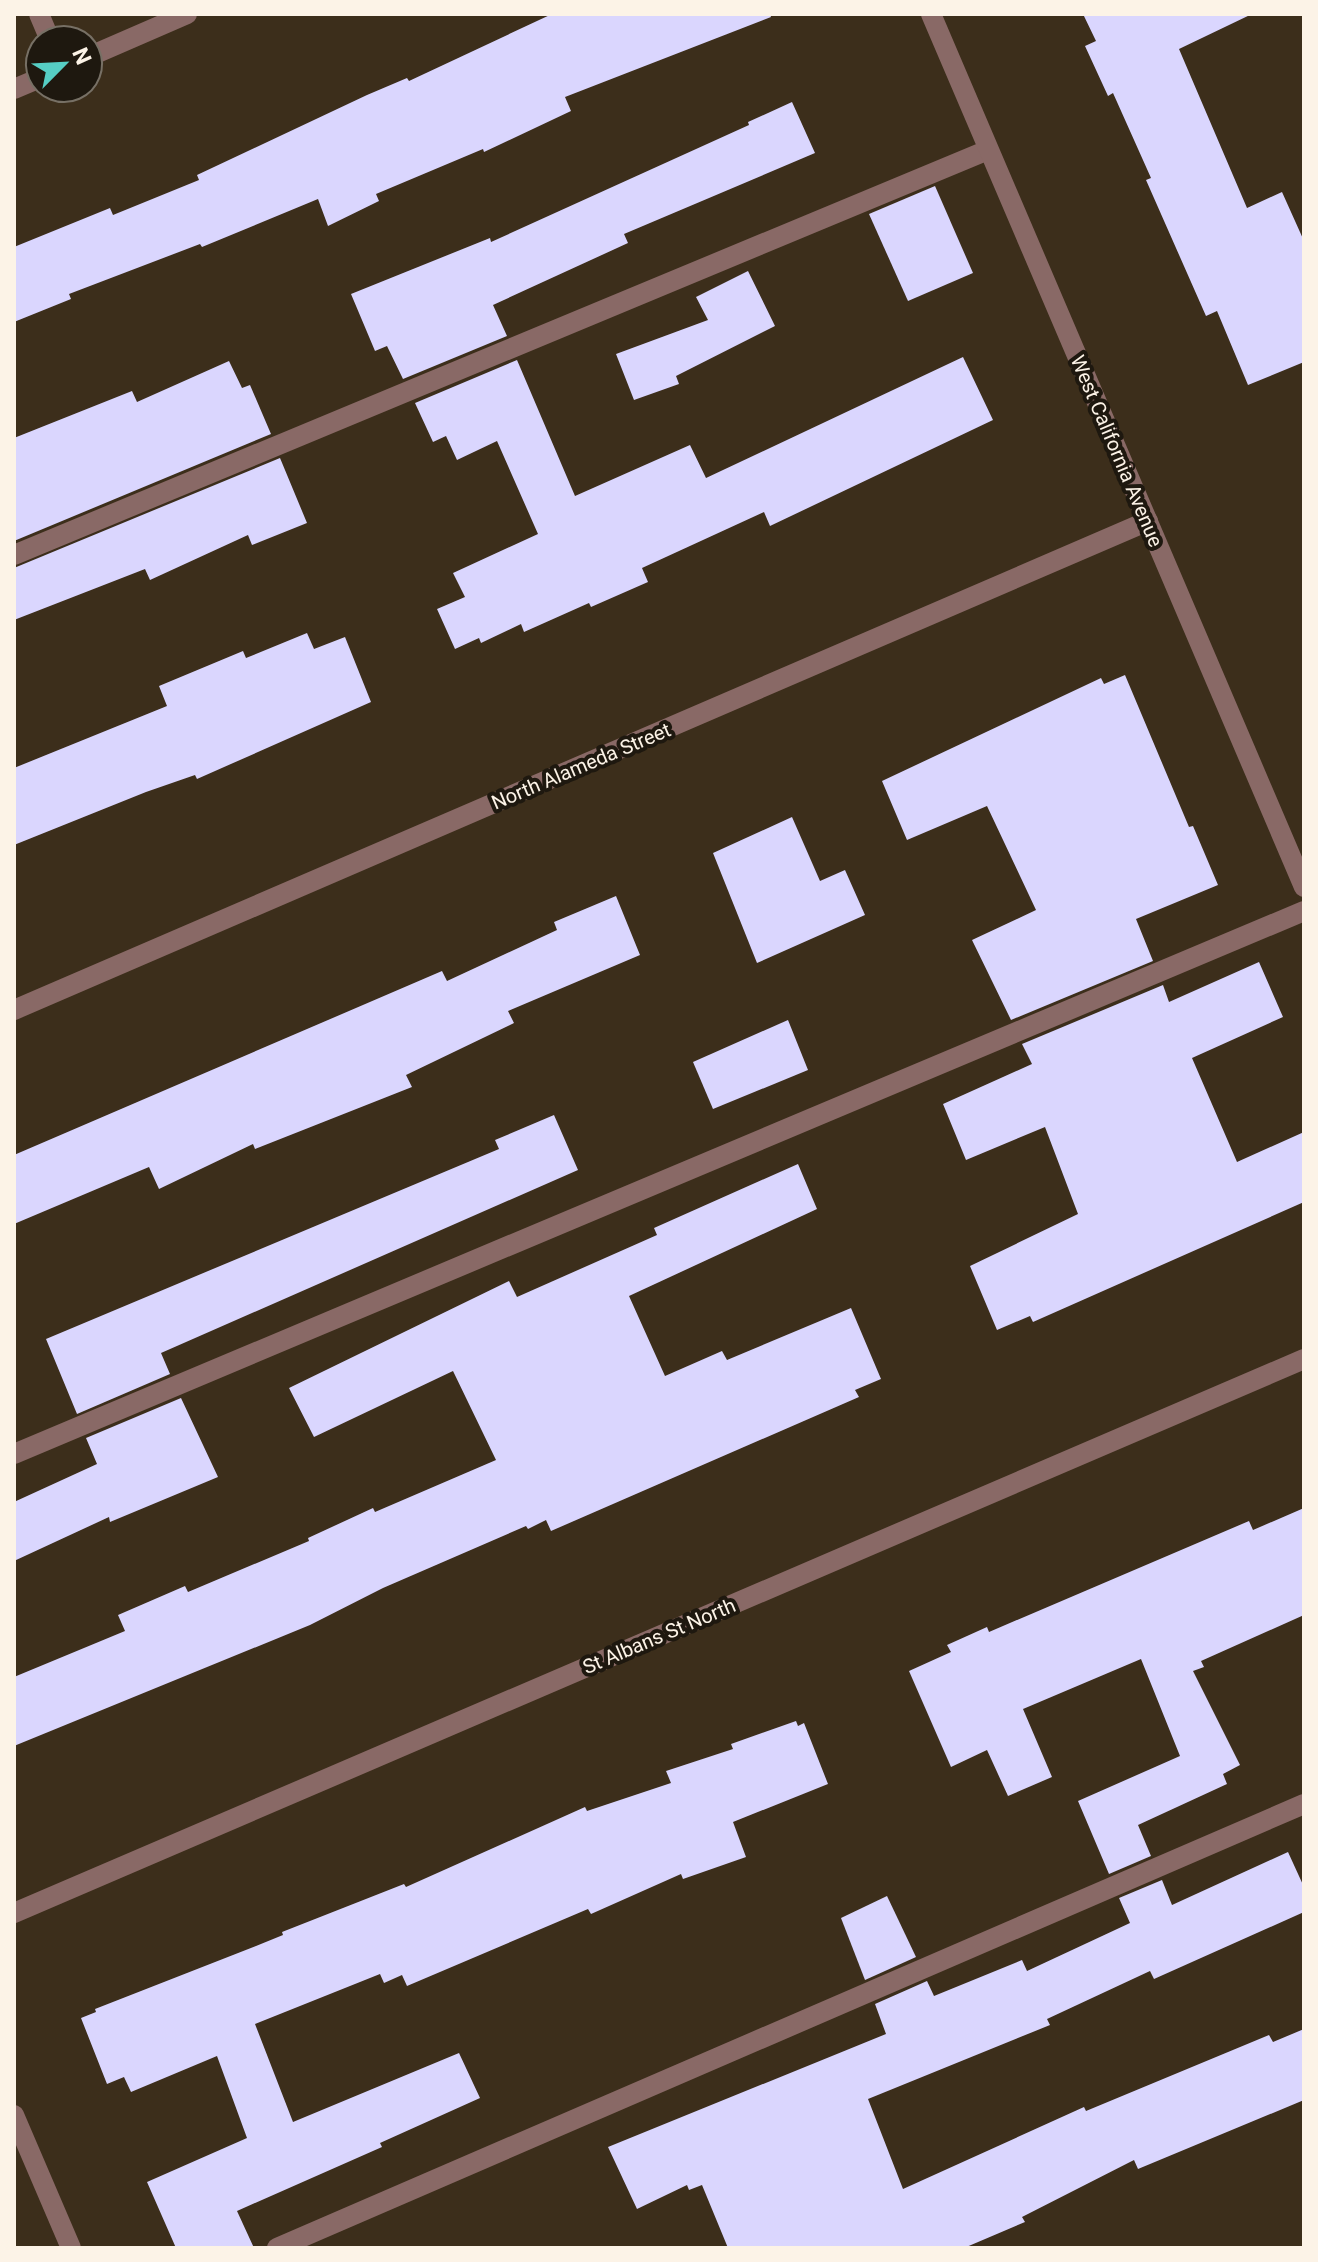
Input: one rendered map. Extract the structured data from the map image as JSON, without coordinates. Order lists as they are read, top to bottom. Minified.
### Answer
{"streets":{"street":["West California Avenue","North Alameda Street","St Albans St North"]},"crossings":[["West California Avenue","North Alameda Street"]],"north":"top right"}
